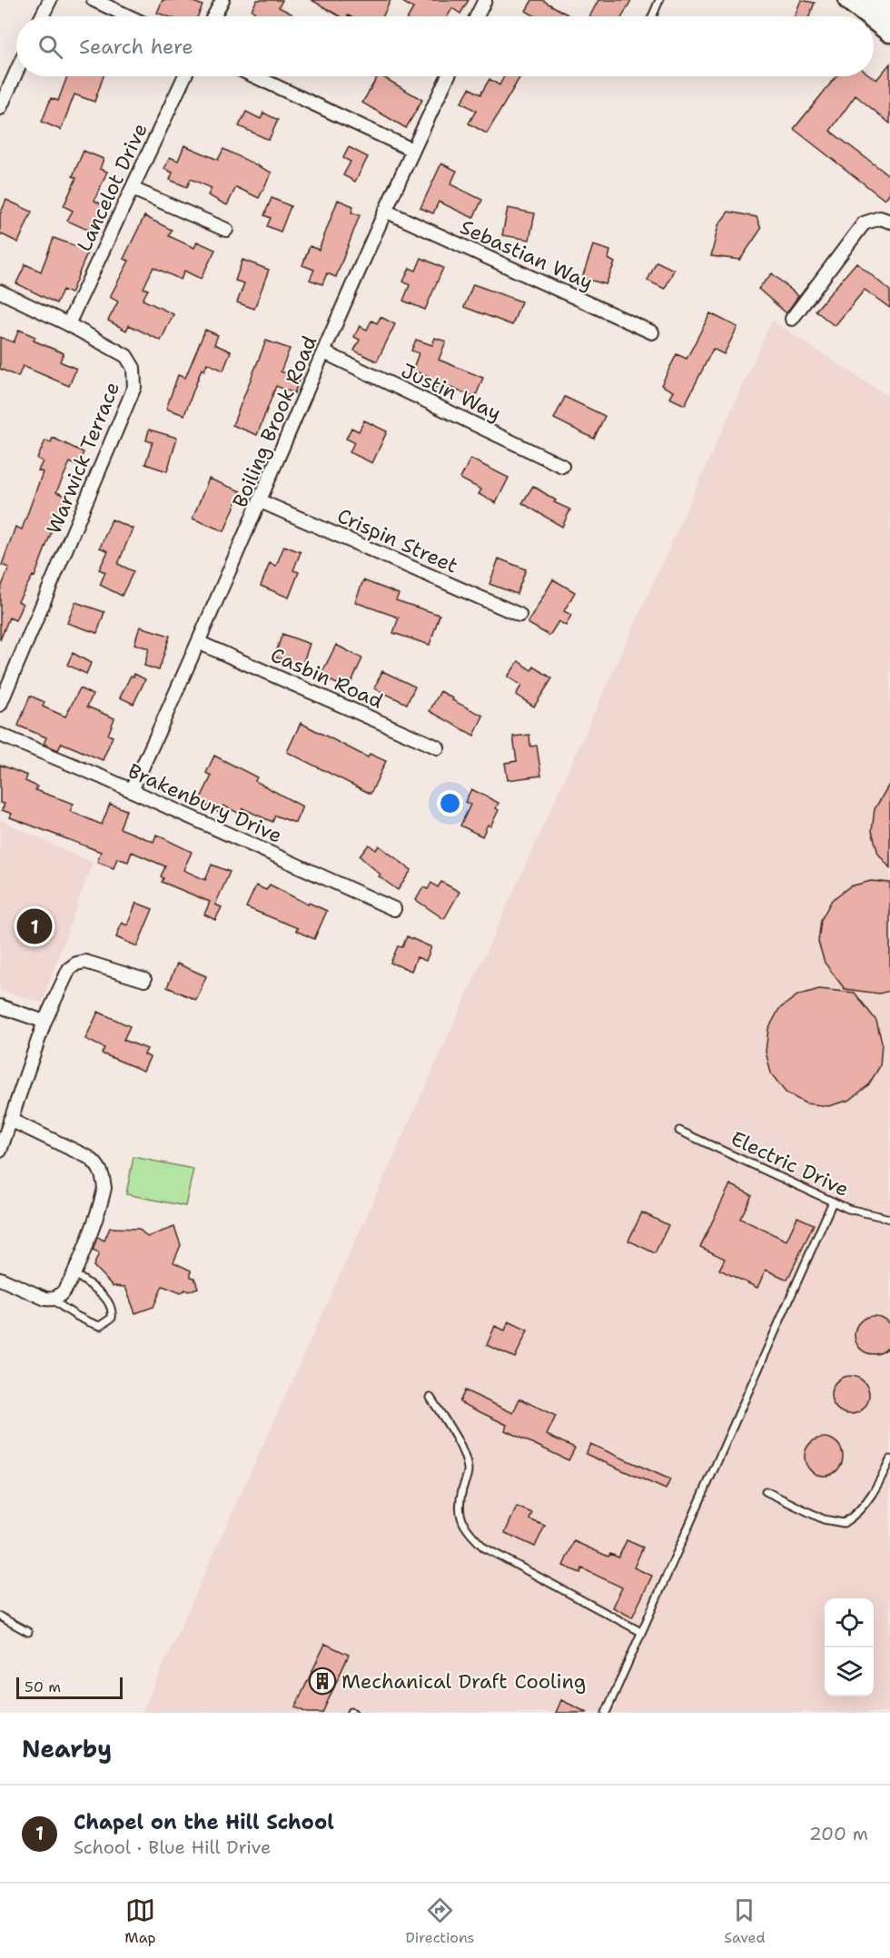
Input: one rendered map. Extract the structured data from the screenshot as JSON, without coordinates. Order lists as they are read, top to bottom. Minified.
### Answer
{"streets":{"street":["Lancelot Drive","Sebastian Way","Justin Way","Boiling Brook Road","Warwick Terrace","Crispin Street","Casbin Road","Brakenbury Drive"],"lane":["Electric Drive"]},"crossings":[["Lancelot Drive","Warwick Terrace"],["Sebastian Way","Boiling Brook Road"],["Justin Way","Boiling Brook Road"],["Boiling Brook Road","Crispin Street"],["Boiling Brook Road","Casbin Road"],["Boiling Brook Road","Brakenbury Drive"]],"places":{"building":["Mechanical Draft Cooling"]},"scale_bar":"50 m","page":{"search":"Search here","pins":"1","scale":"50 m","heading":"Nearby","list":[{"mark":"1","name":"Chapel on the Hill School","note":"School · Blue Hill Drive","value":"200 m"}],"nav":["Map","Directions","Saved"]}}
